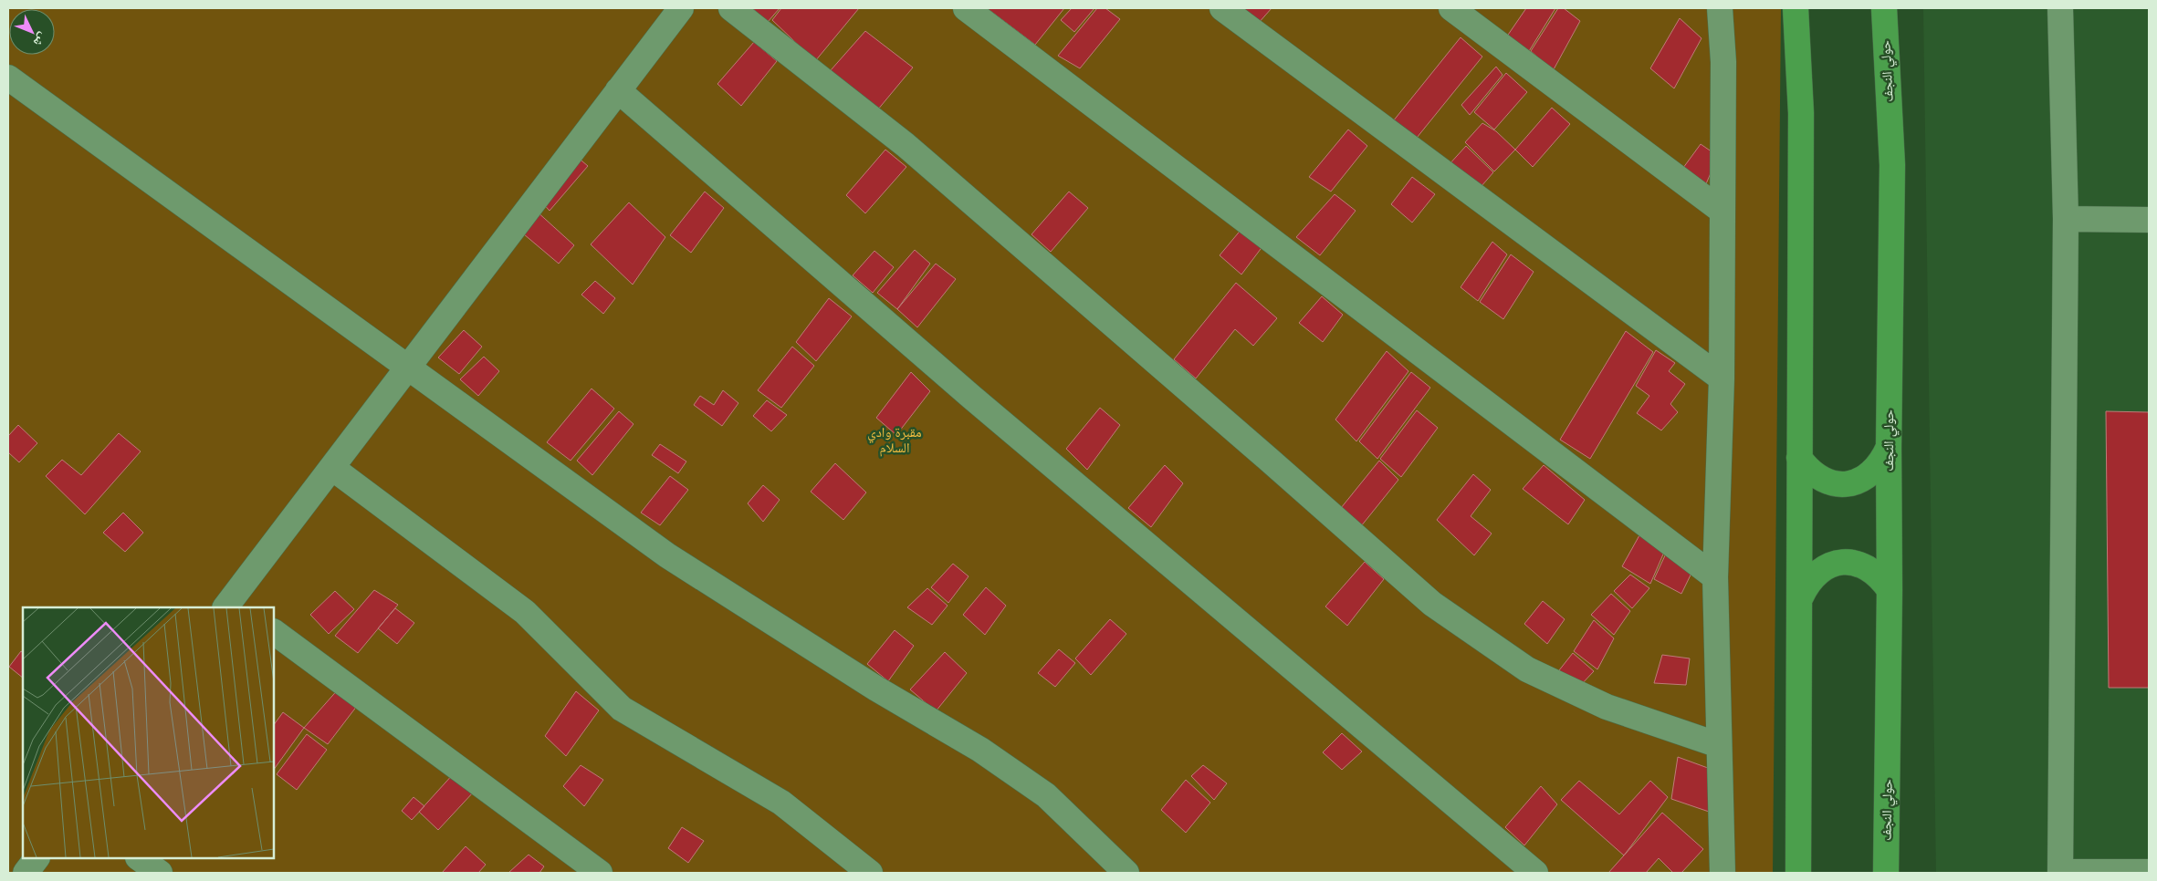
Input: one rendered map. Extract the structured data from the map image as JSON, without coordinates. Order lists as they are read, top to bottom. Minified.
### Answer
{"streets":{"main road":["حولي النجف"]},"parks":["مقبرة وادي السلام"],"north":"bottom right"}
